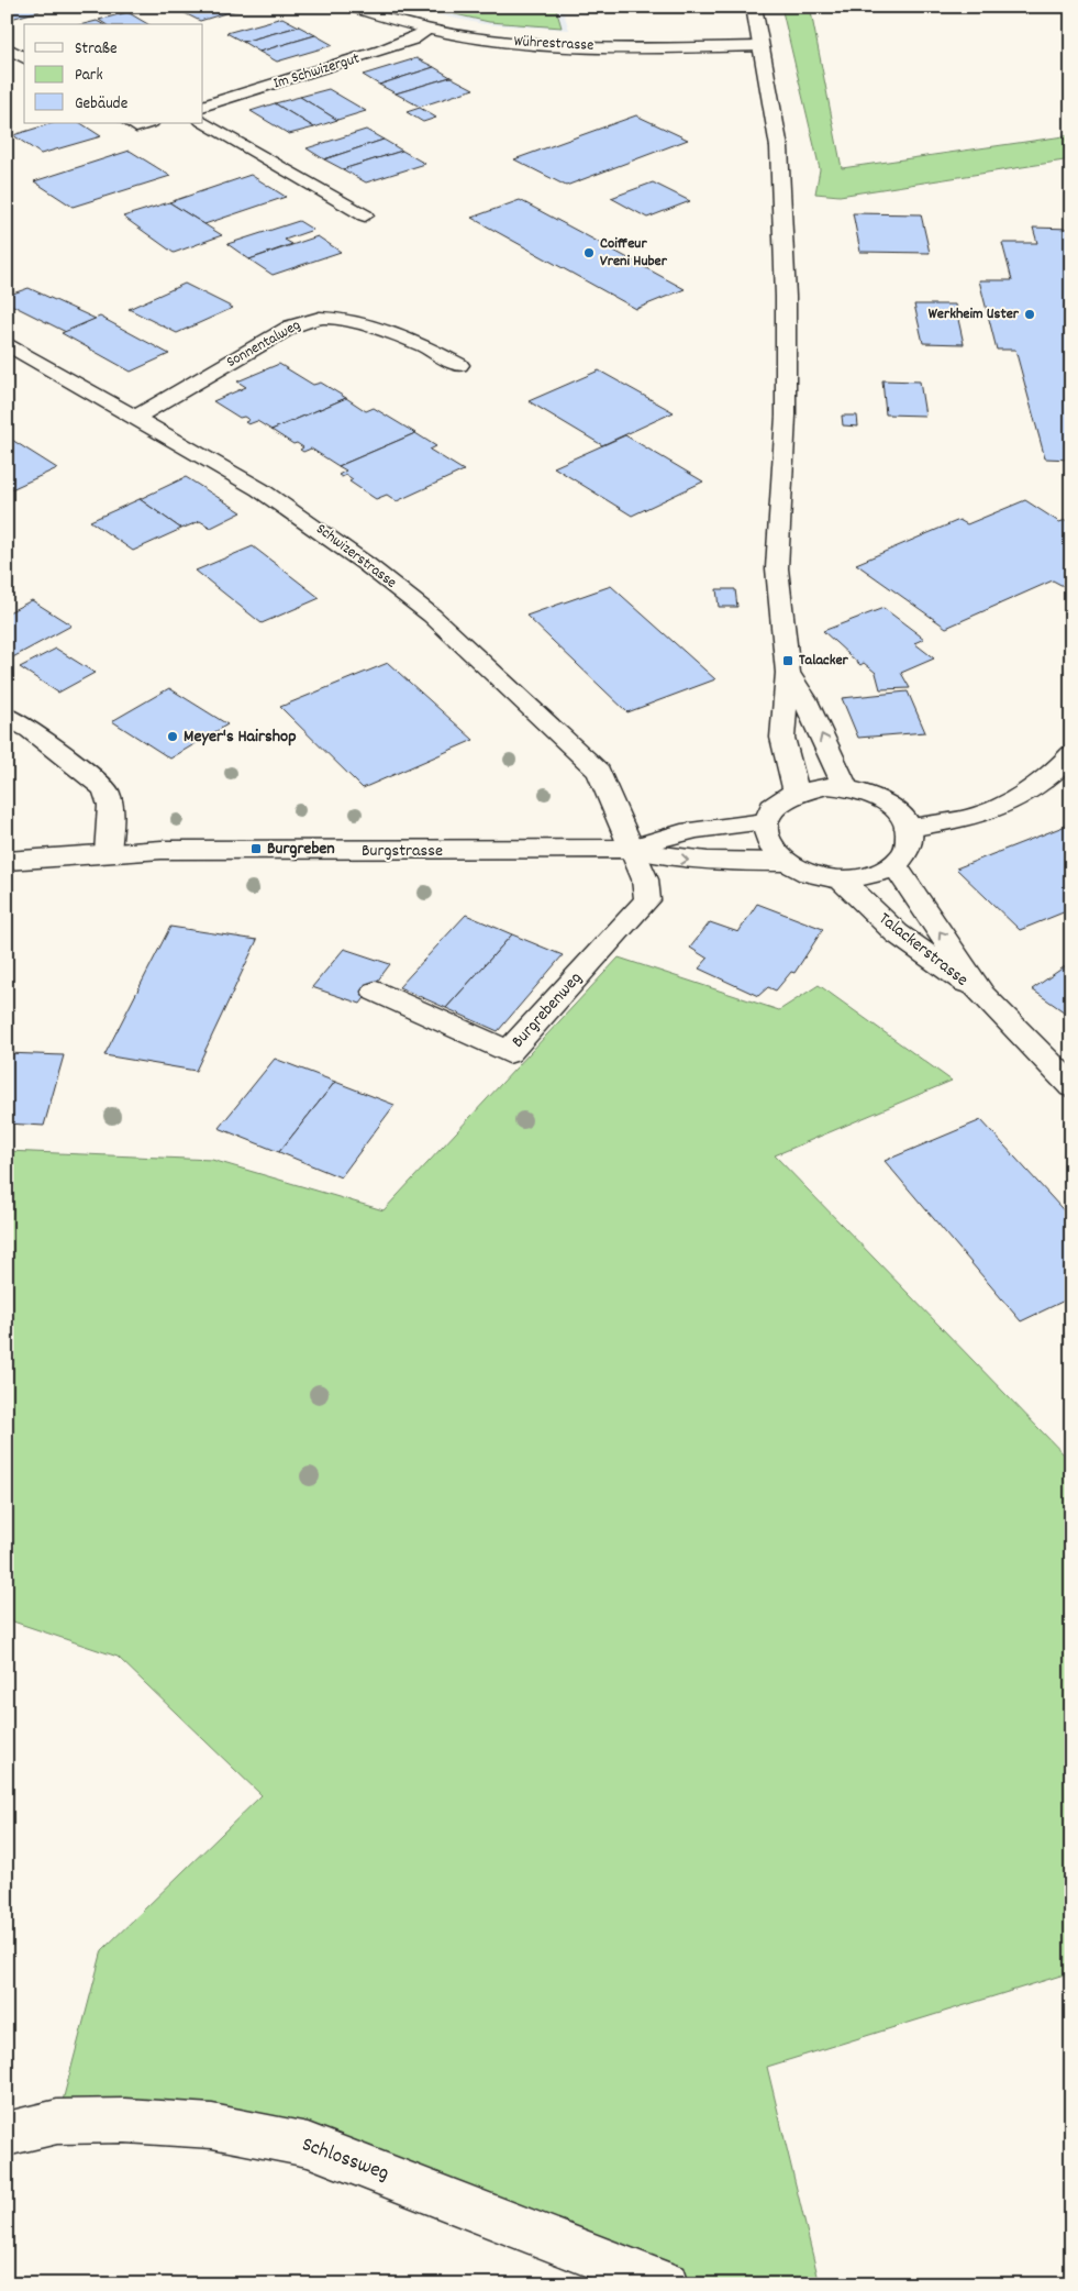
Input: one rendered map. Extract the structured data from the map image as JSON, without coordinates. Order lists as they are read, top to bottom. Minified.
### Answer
{"streets":{"street":["Wührestrasse","Im Schwizergut","Sonnentalweg","Schwizerstrasse","Burgstrasse","Talackerstrasse","Burgrebenweg","Schlossweg"]},"crossings":[["Wührestrasse","Im Schwizergut"],["Sonnentalweg","Schwizerstrasse"],["Schwizerstrasse","Burgstrasse"],["Schwizerstrasse","Burgrebenweg"],["Burgstrasse","Talackerstrasse"],["Burgstrasse","Burgrebenweg"]],"places":{"other":["Coiffeur Vreni Huber","Werkheim Uster","Meyer's Hairshop"],"transit":["Talacker","Burgreben"]},"legend":["Straße","Park","Gebäude"]}
